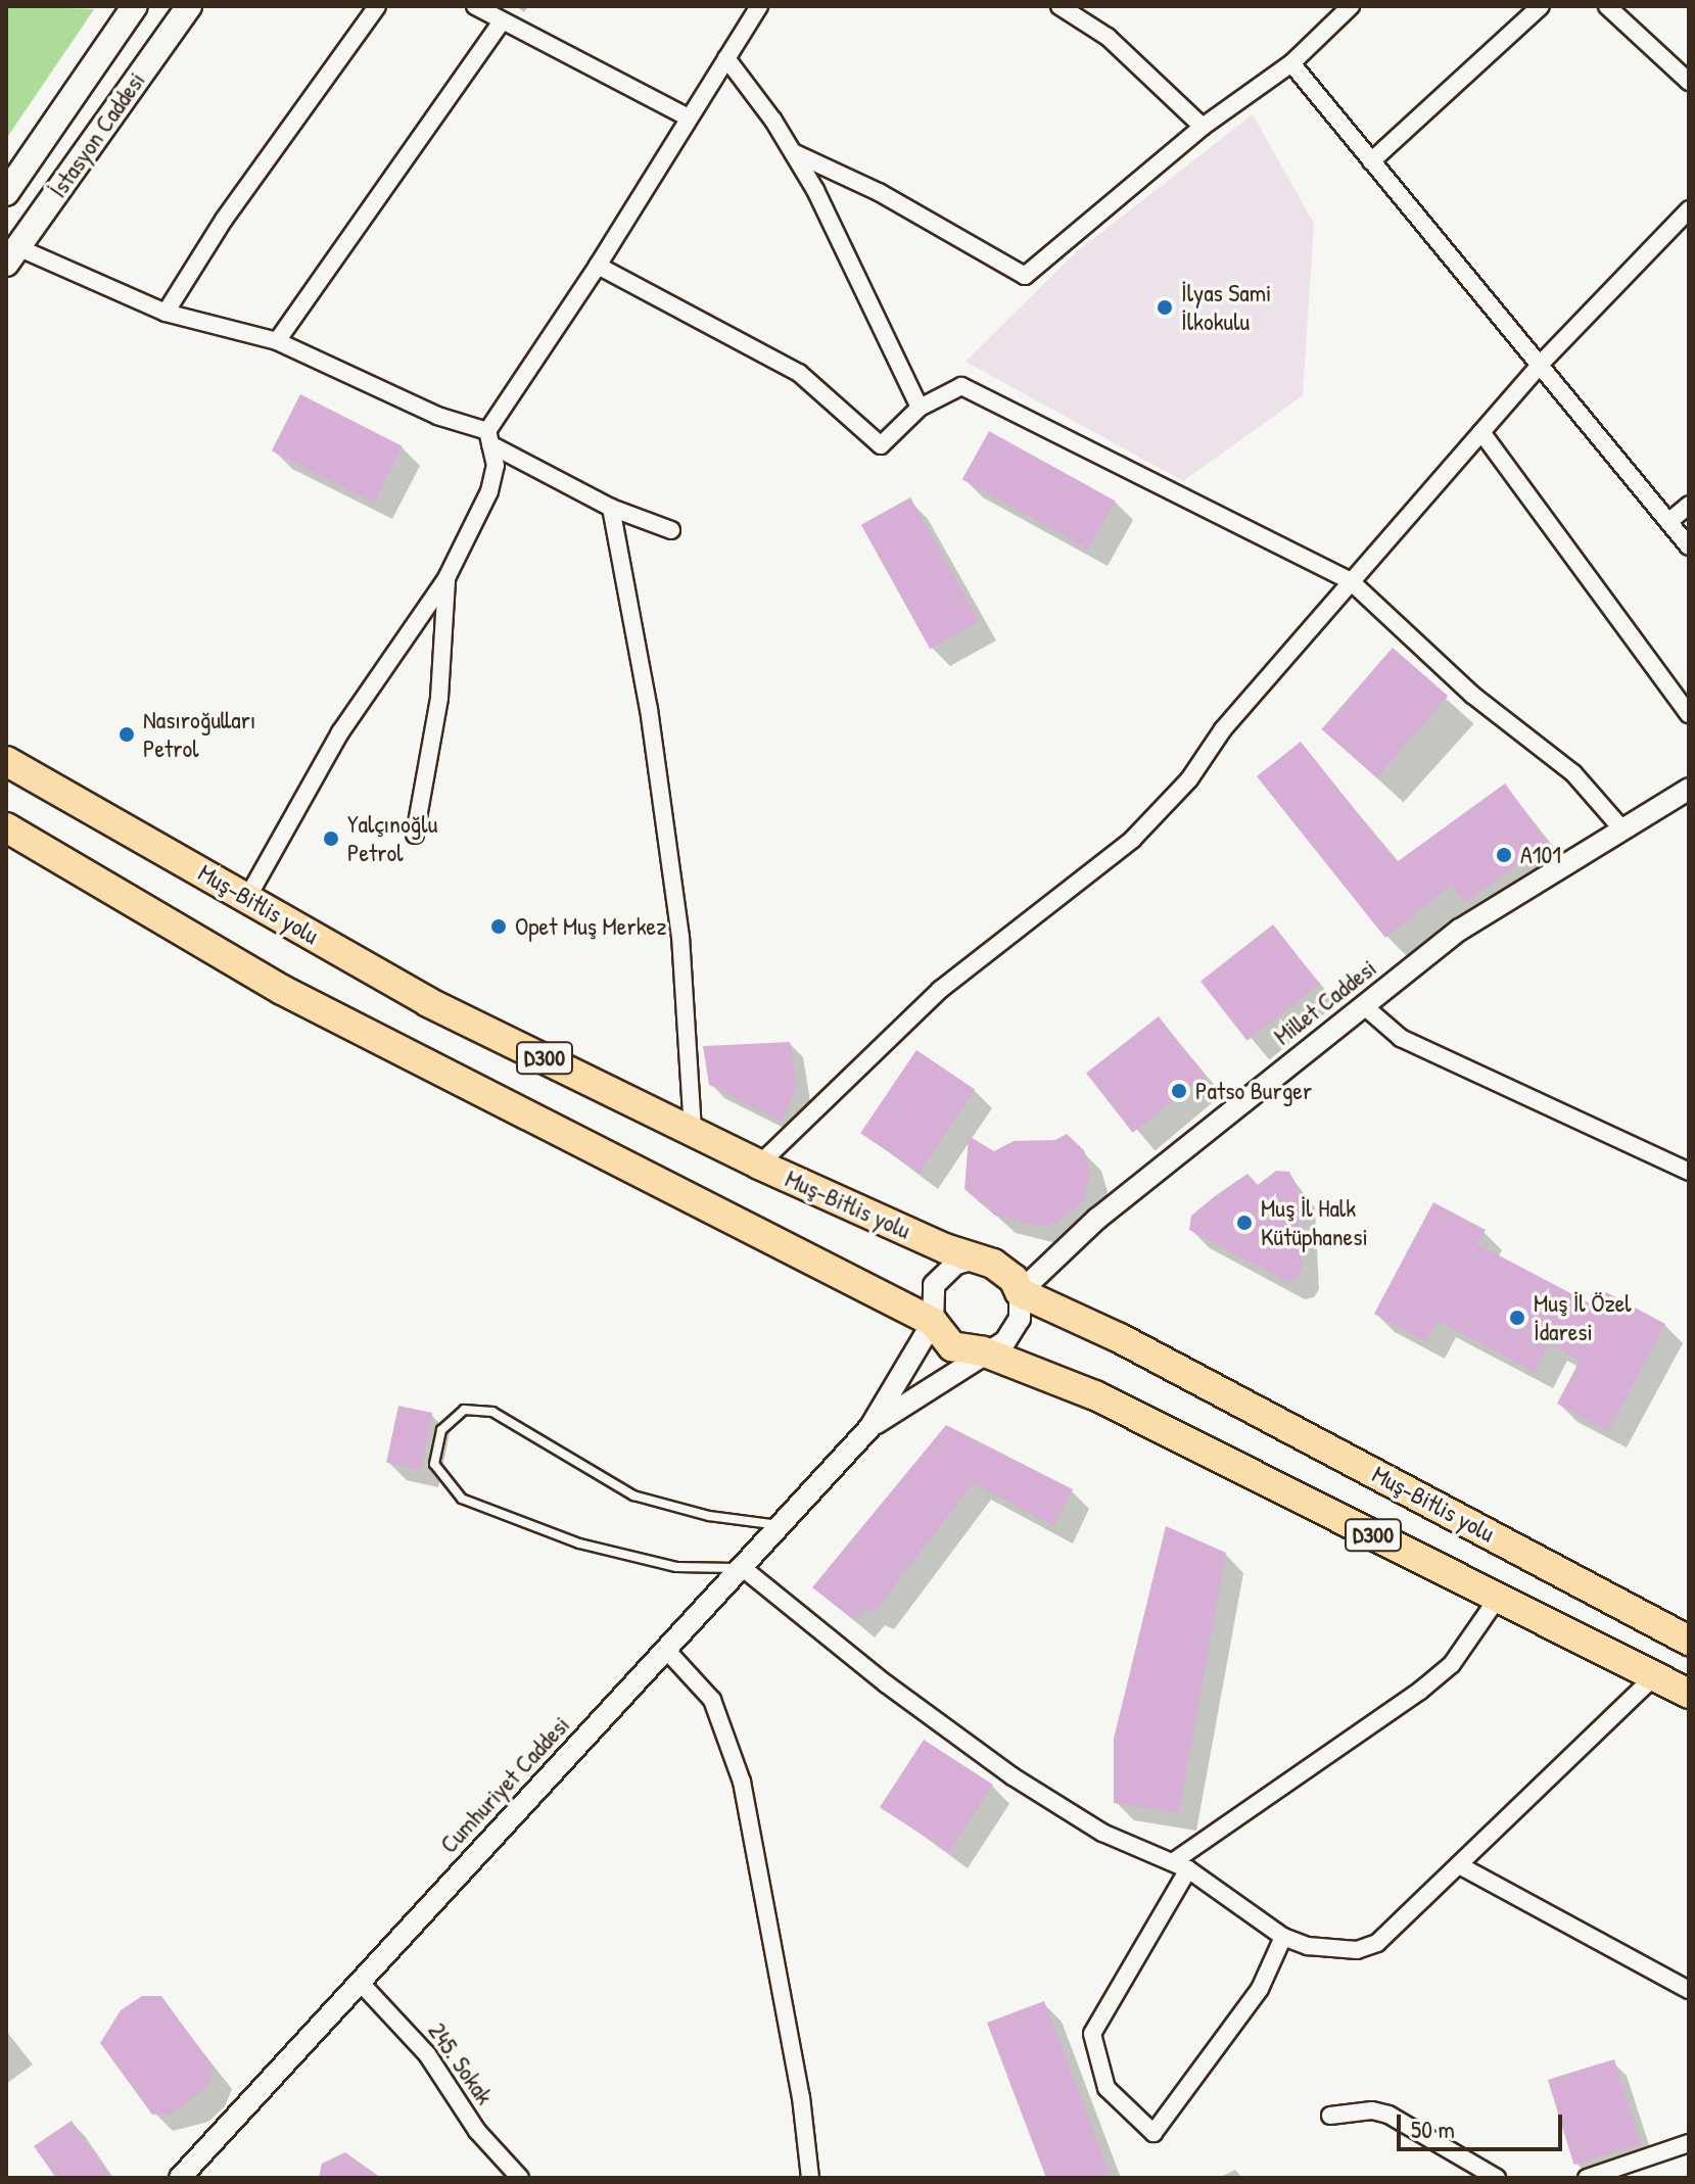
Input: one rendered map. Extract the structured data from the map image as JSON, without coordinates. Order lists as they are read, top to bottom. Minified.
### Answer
{"streets":{"highway":["Muş-Bitlis yolu","D300"],"main road":["İstasyon Caddesi"],"street":["Millet Caddesi","Cumhuriyet Caddesi","245. Sokak"]},"crossings":[["Muş-Bitlis yolu","Millet Caddesi"],["Muş-Bitlis yolu","D300"],["Muş-Bitlis yolu","Cumhuriyet Caddesi"],["Millet Caddesi","D300"],["Millet Caddesi","Cumhuriyet Caddesi"],["D300","Cumhuriyet Caddesi"],["Cumhuriyet Caddesi","245. Sokak"]],"places":["İlyas Sami İlkokulu","Nasıroğulları Petrol","Yalçınoğlu Petrol","A101","Opet Muş Merkez","Patso Burger","Muş İl Halk Kütüphanesi","Muş İl Özel İdaresi"],"scale_bar":"50 m"}
